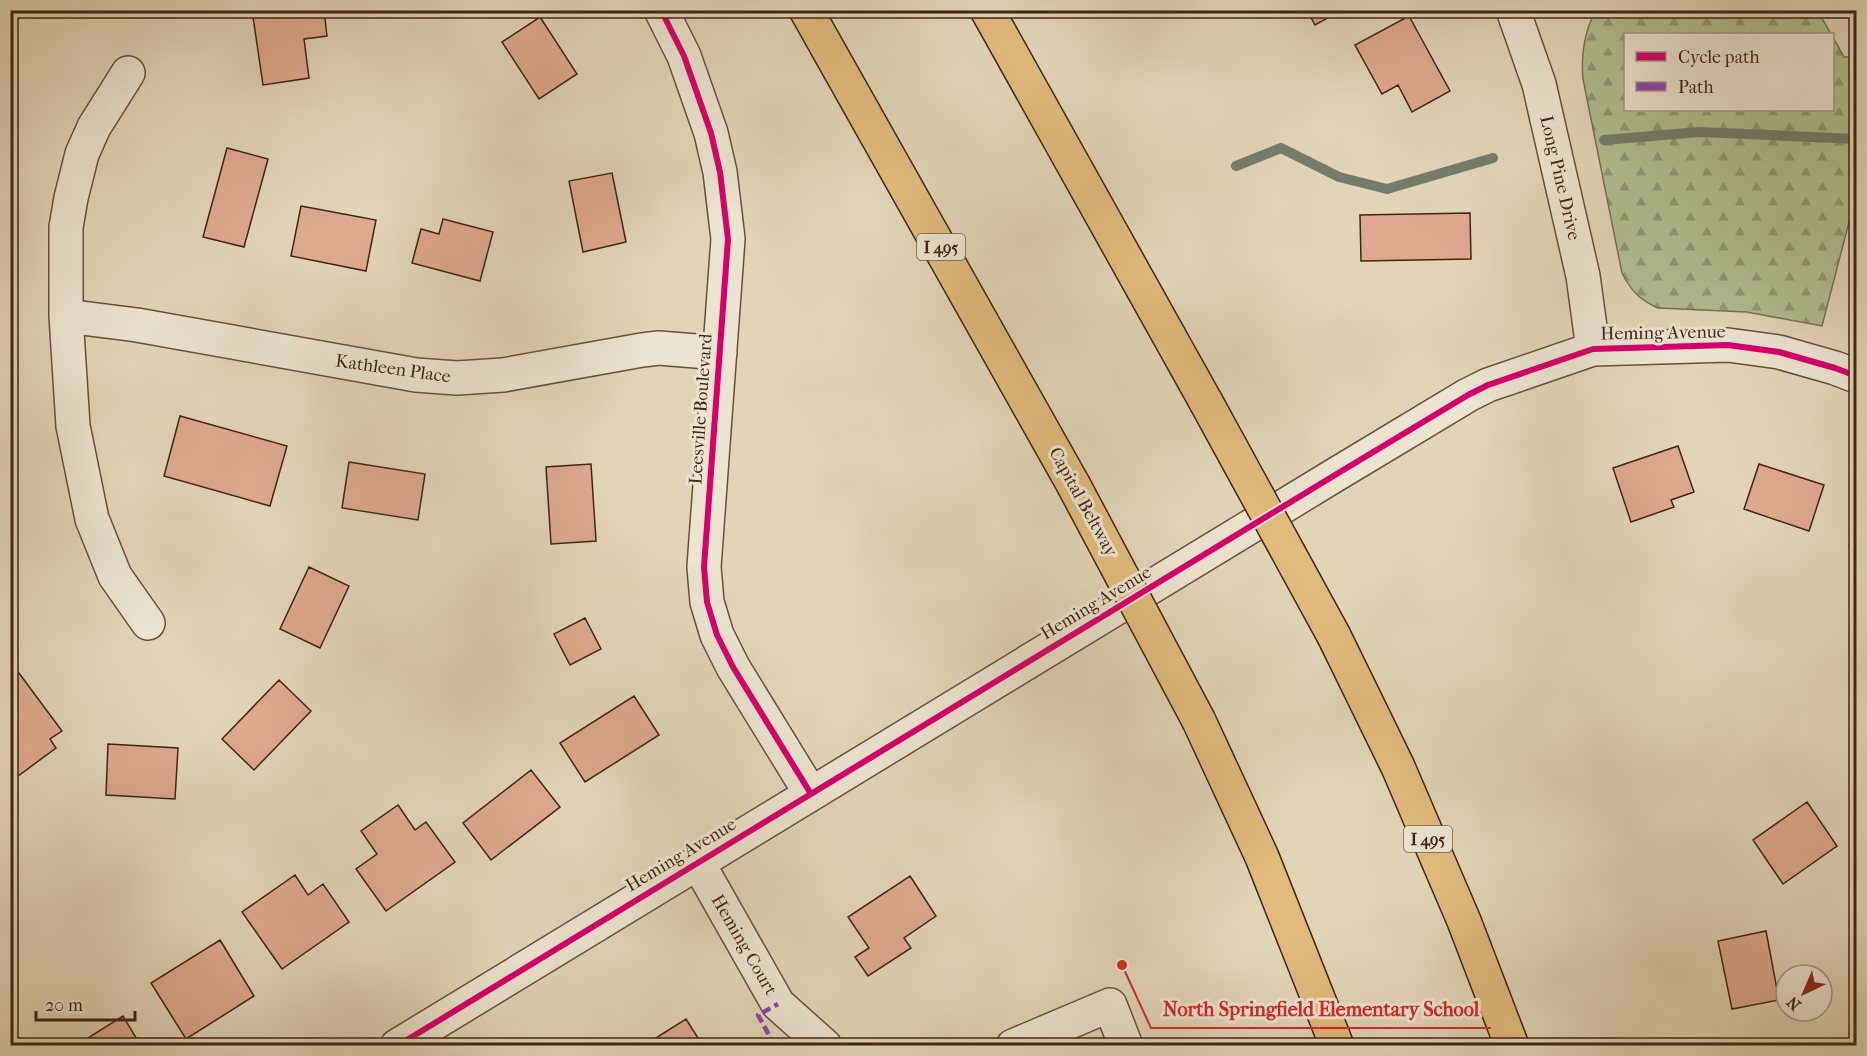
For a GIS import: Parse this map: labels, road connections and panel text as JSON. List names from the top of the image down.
{
  "streets": {
    "highway": ["I 495", "Capital Beltway"],
    "street": [
      "Long Pine Drive",
      "Heming Avenue",
      "Kathleen Place",
      "Leesville Boulevard",
      "Heming Court"
    ]
  },
  "crossings": [
    ["Long Pine Drive", "Heming Avenue"],
    ["Heming Avenue", "Leesville Boulevard"],
    ["Heming Avenue", "Heming Court"],
    ["Kathleen Place", "Leesville Boulevard"]
  ],
  "places": ["North Springfield Elementary School"],
  "legend": ["Cycle path", "Path"],
  "scale_bar": "20 m",
  "north": "bottom left"
}
